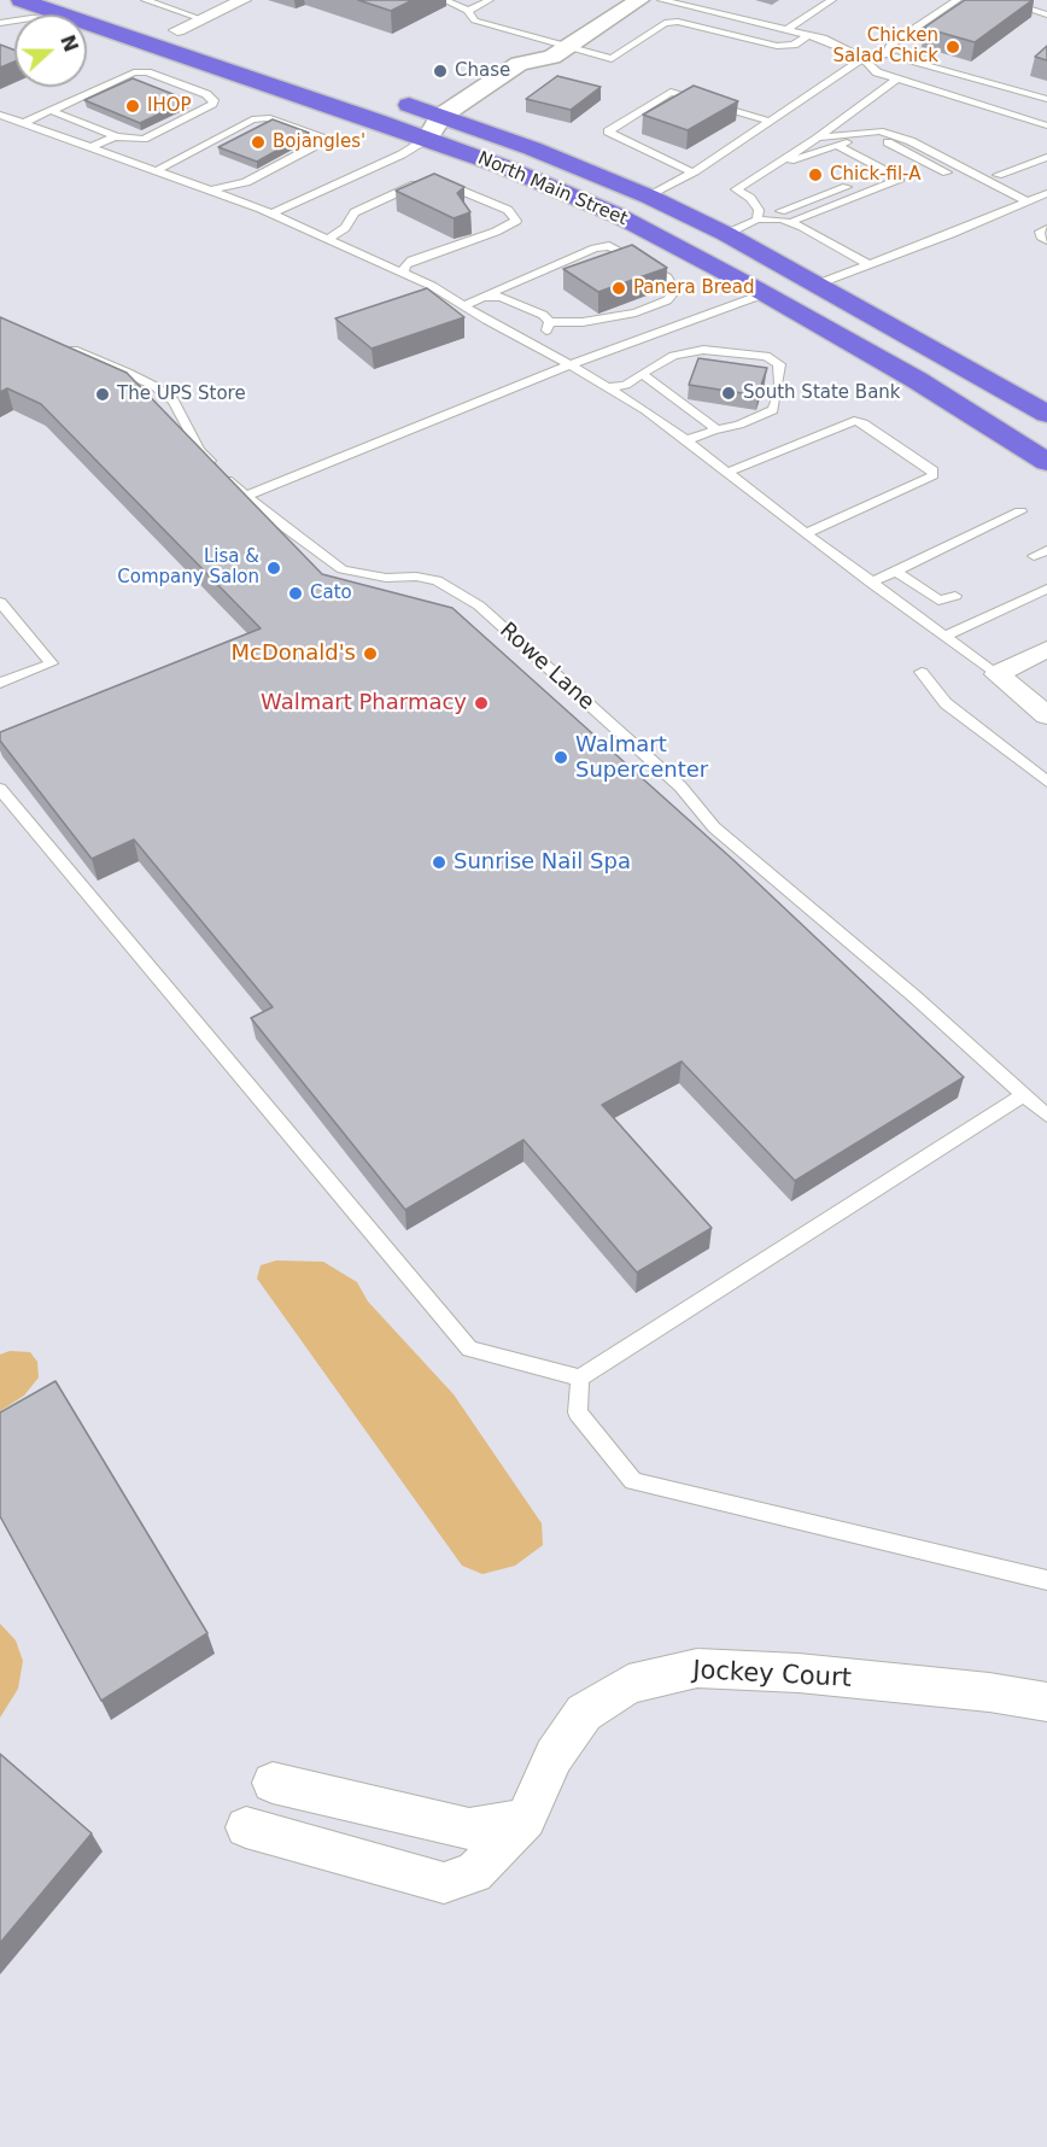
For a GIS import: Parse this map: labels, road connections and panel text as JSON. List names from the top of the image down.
{
  "streets": {
    "main road": ["North Main Street"],
    "street": ["Jockey Court"],
    "lane": ["Rowe Lane"]
  },
  "places": [
    "Chicken Salad Chick",
    "Chase",
    "IHOP",
    "Bojangles'",
    "Chick-fil-A",
    "Panera Bread",
    "South State Bank",
    "The UPS Store",
    "Lisa & Company Salon",
    "Cato",
    "McDonald's",
    "Walmart Pharmacy",
    "Walmart Supercenter",
    "Sunrise Nail Spa"
  ],
  "north": "right"
}
